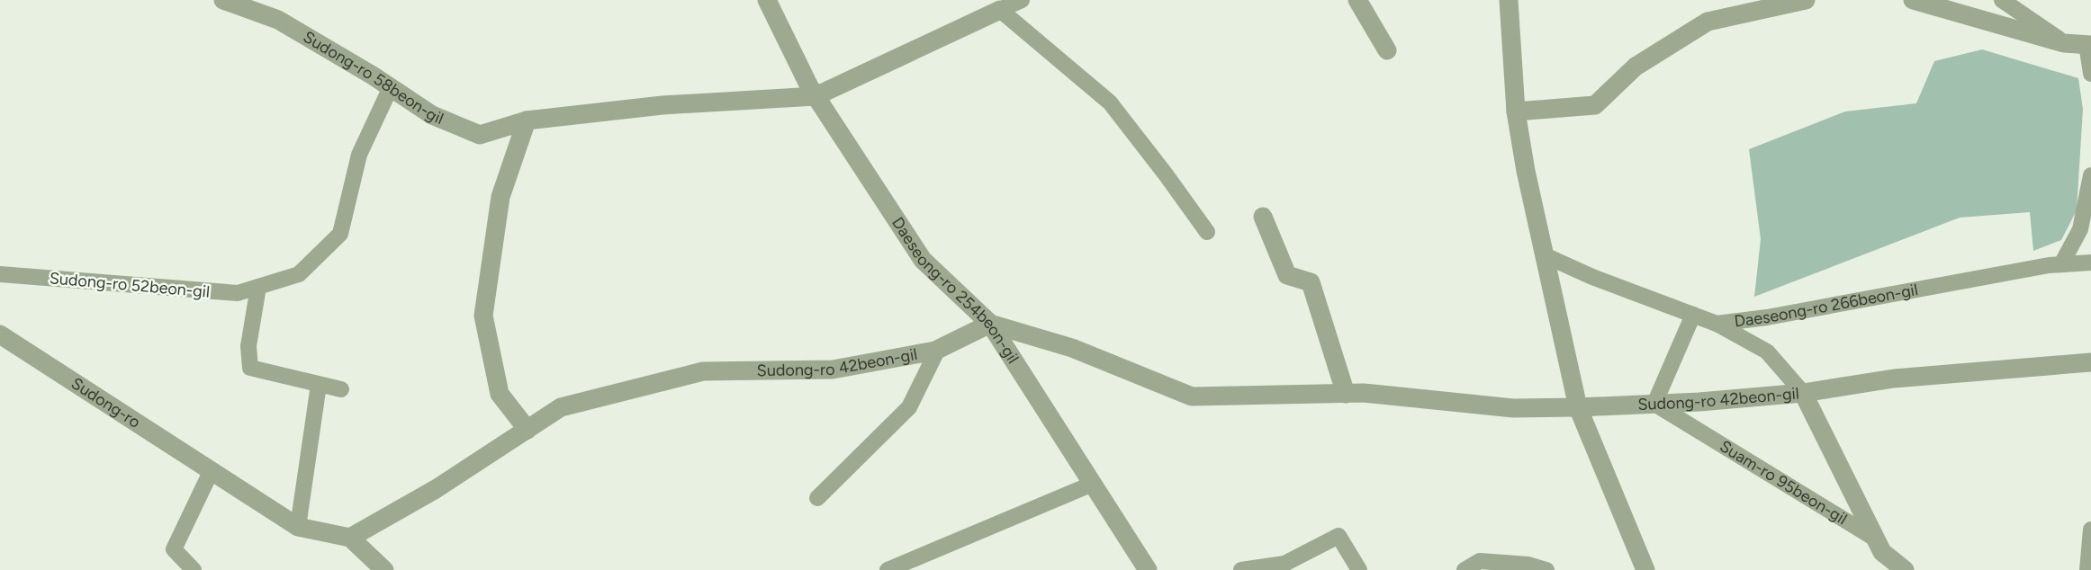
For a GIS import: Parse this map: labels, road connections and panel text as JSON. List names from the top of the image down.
{
  "streets": {
    "street": [
      "Sudong-ro 58beon-gil",
      "Daeseong-ro 254beon-gil",
      "Sudong-ro 42beon-gil",
      "Sudong-ro",
      "Suam-ro 95beon-gil"
    ],
    "lane": ["Sudong-ro 52beon-gil", "Daeseong-ro 266beon-gil"]
  },
  "crossings": [
    ["Sudong-ro 58beon-gil", "Sudong-ro 52beon-gil"],
    ["Sudong-ro 58beon-gil", "Daeseong-ro 254beon-gil"],
    ["Daeseong-ro 254beon-gil", "Sudong-ro 42beon-gil"],
    ["Sudong-ro 42beon-gil", "Sudong-ro"],
    ["Sudong-ro 42beon-gil", "Suam-ro 95beon-gil"]
  ]
}
